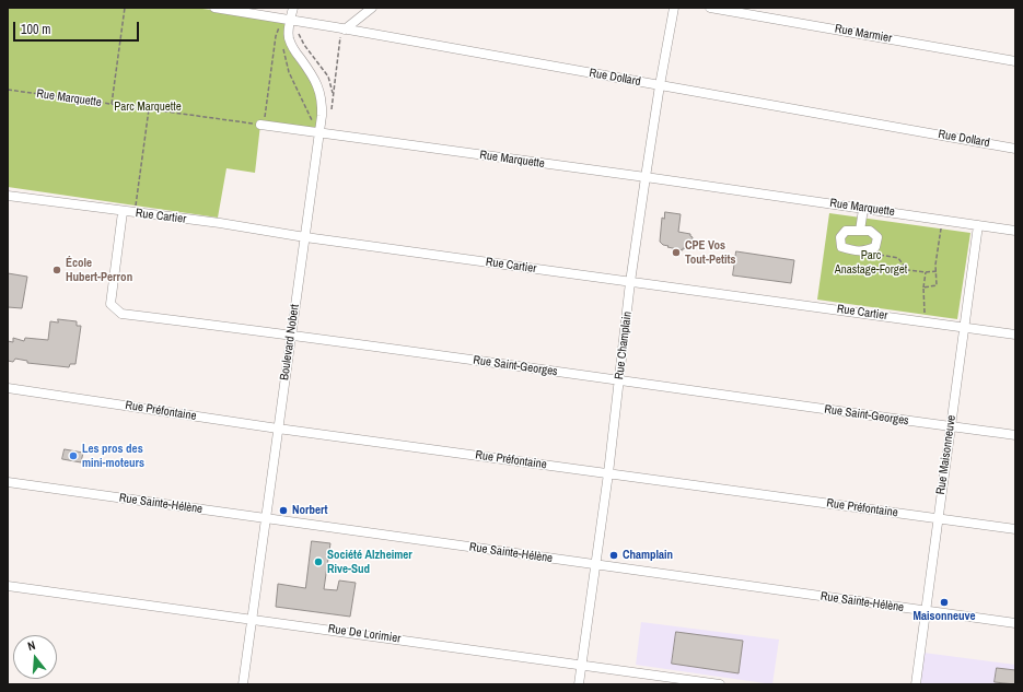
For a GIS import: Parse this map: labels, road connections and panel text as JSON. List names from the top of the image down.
{
  "streets": {
    "street": [
      "Rue Marmier",
      "Rue Dollard",
      "Rue Marquette",
      "Rue Cartier",
      "Boulevard Nobert",
      "Rue Champlain",
      "Rue Saint-Georges",
      "Rue Préfontaine",
      "Rue Maisonneuve",
      "Rue Sainte-Hélène",
      "Rue De Lorimier"
    ]
  },
  "crossings": [
    ["Rue Dollard", "Boulevard Nobert"],
    ["Rue Dollard", "Rue Champlain"],
    ["Rue Marquette", "Boulevard Nobert"],
    ["Rue Marquette", "Rue Champlain"],
    ["Rue Marquette", "Rue Maisonneuve"],
    ["Rue Cartier", "Boulevard Nobert"],
    ["Rue Cartier", "Rue Champlain"],
    ["Rue Cartier", "Rue Saint-Georges"],
    ["Rue Cartier", "Rue Maisonneuve"],
    ["Boulevard Nobert", "Rue Saint-Georges"],
    ["Boulevard Nobert", "Rue Préfontaine"],
    ["Boulevard Nobert", "Rue Sainte-Hélène"],
    ["Boulevard Nobert", "Rue De Lorimier"],
    ["Rue Champlain", "Rue Saint-Georges"],
    ["Rue Champlain", "Rue Préfontaine"],
    ["Rue Champlain", "Rue Sainte-Hélène"],
    ["Rue Champlain", "Rue De Lorimier"],
    ["Rue Saint-Georges", "Rue Maisonneuve"],
    ["Rue Préfontaine", "Rue Maisonneuve"],
    ["Rue Maisonneuve", "Rue Sainte-Hélène"]
  ],
  "parks": ["Parc Marquette", "Parc Anastage-Forget"],
  "places": [
    "CPE Vos Tout-Petits",
    "École Hubert-Perron",
    "Les pros des mini-moteurs",
    "Norbert",
    "Champlain",
    "Société Alzheimer Rive-Sud",
    "Maisonneuve"
  ],
  "scale_bar": "100 m",
  "north": "top"
}
